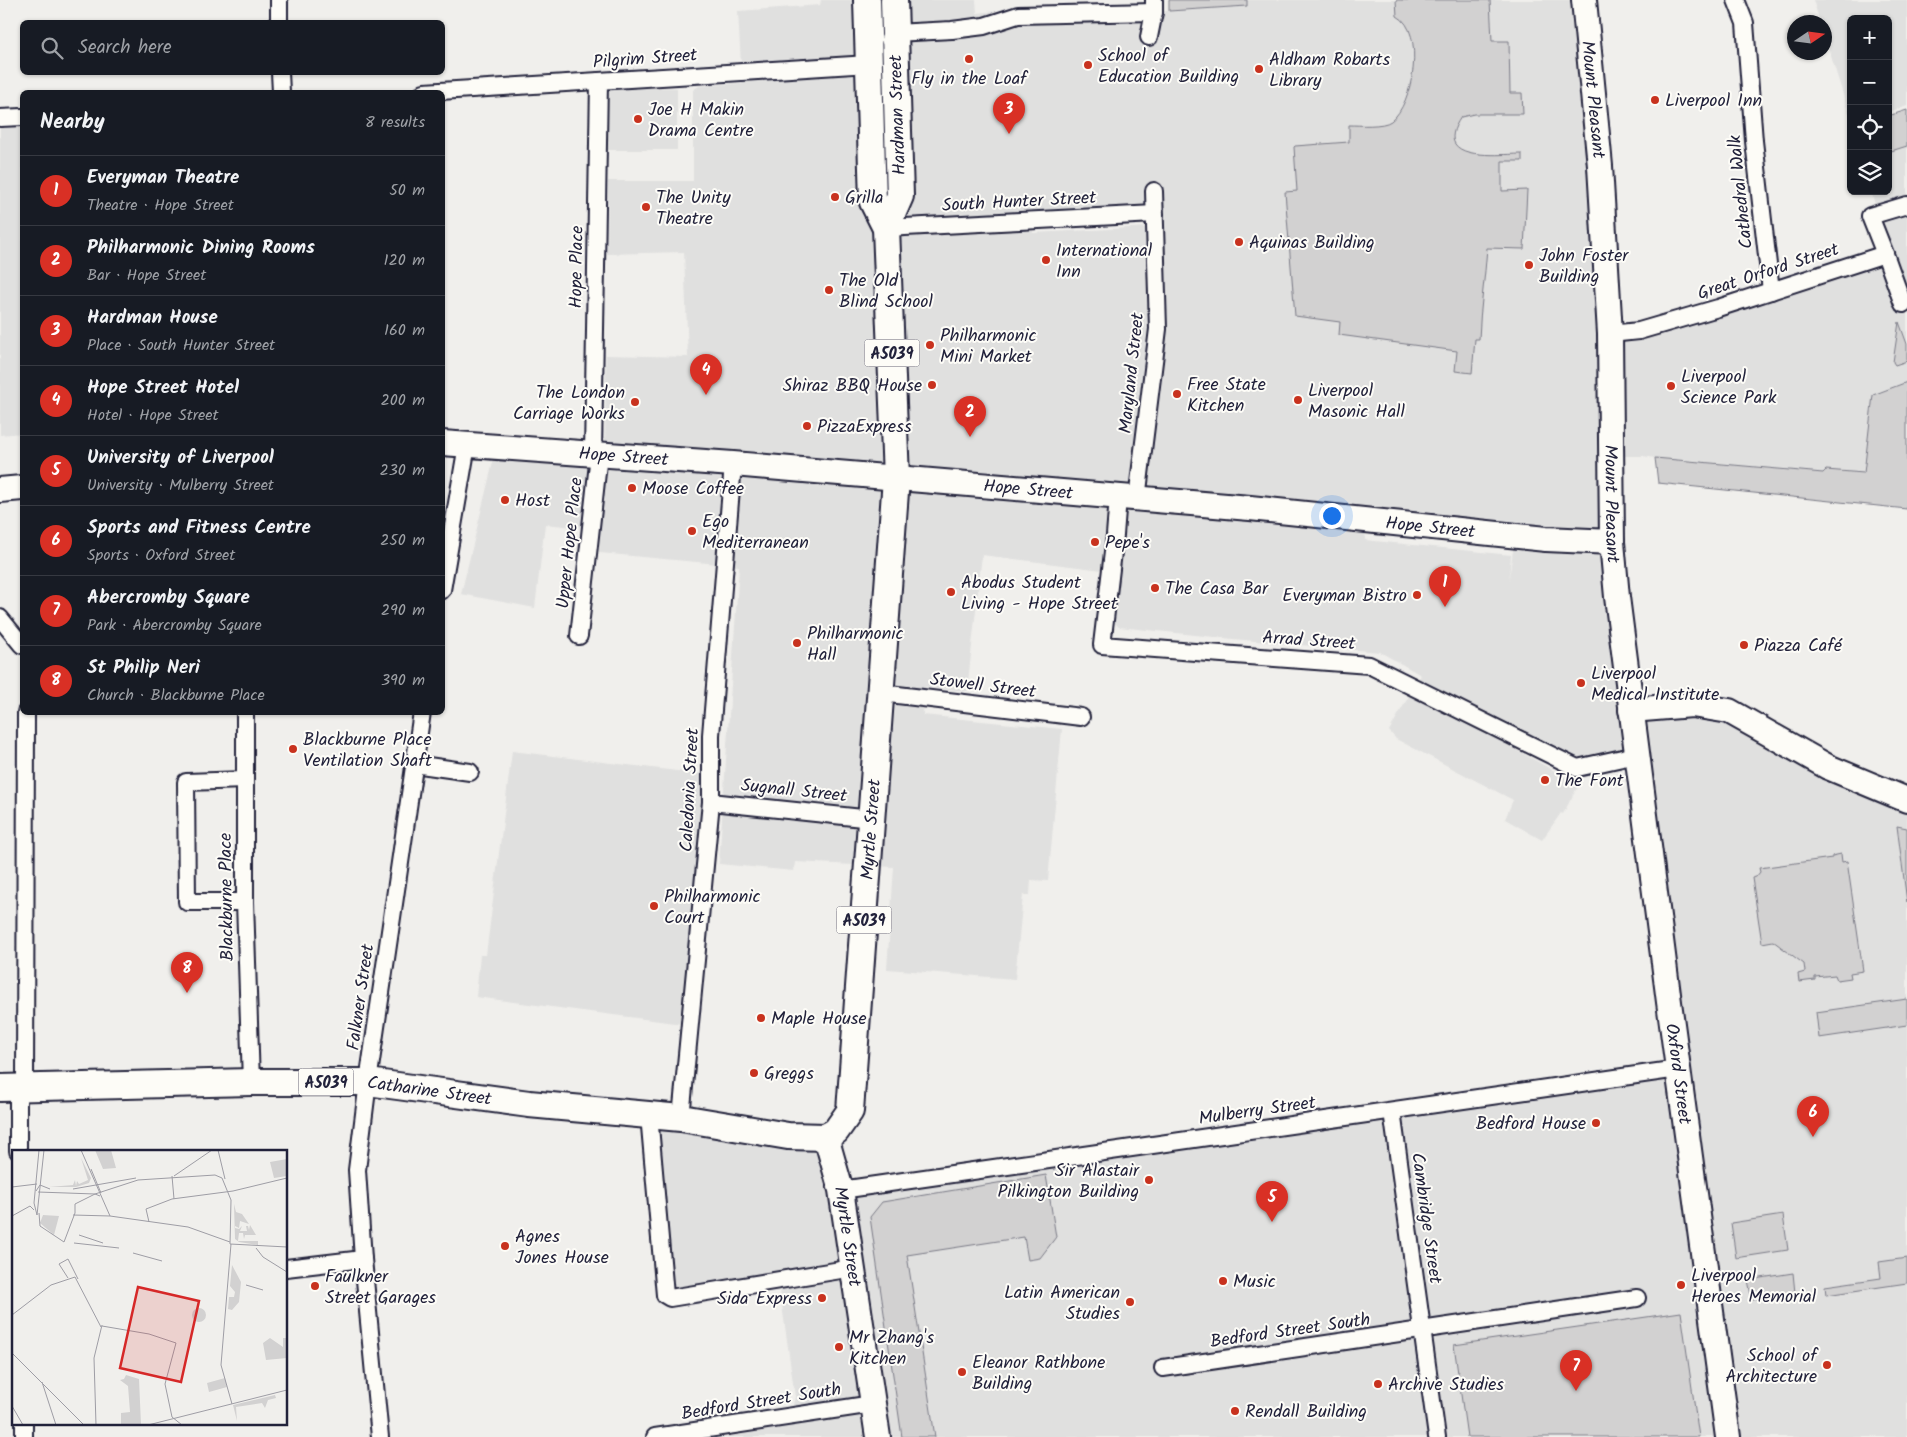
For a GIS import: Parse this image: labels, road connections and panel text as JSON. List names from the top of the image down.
{
  "streets": {
    "main road": [
      "Hardman Street",
      "A5039",
      "Myrtle Street",
      "Catharine Street"
    ],
    "street": [
      "Pilgrim Street",
      "Mount Pleasant",
      "Cathedral Walk",
      "South Hunter Street",
      "Hope Place",
      "Great Orford Street",
      "Maryland Street",
      "Hope Street",
      "Upper Hope Place",
      "Arrad Street",
      "Stowell Street",
      "Caledonia Street",
      "Sugnall Street",
      "Blackburne Place",
      "Falkner Street",
      "Oxford Street",
      "Mulberry Street",
      "Cambridge Street",
      "Bedford Street South"
    ]
  },
  "crossings": [
    ["Pilgrim Street", "Hardman Street"],
    ["Pilgrim Street", "Hope Place"],
    ["Mount Pleasant", "Great Orford Street"],
    ["Mount Pleasant", "Hope Street"],
    ["Mount Pleasant", "Oxford Street"],
    ["Hardman Street", "South Hunter Street"],
    ["Hardman Street", "Hope Street"],
    ["Hardman Street", "Myrtle Street"],
    ["Cathedral Walk", "Great Orford Street"],
    ["South Hunter Street", "Maryland Street"],
    ["Hope Place", "Hope Street"],
    ["Hope Place", "Upper Hope Place"],
    ["Maryland Street", "Hope Street"],
    ["Maryland Street", "Arrad Street"],
    ["Hope Street", "Upper Hope Place"],
    ["Hope Street", "Arrad Street"],
    ["Hope Street", "Caledonia Street"],
    ["Hope Street", "Myrtle Street"],
    ["Arrad Street", "Oxford Street"],
    ["Stowell Street", "Myrtle Street"],
    ["Caledonia Street", "Sugnall Street"],
    ["Caledonia Street", "Catharine Street"],
    ["Sugnall Street", "Myrtle Street"],
    ["Myrtle Street", "Catharine Street"],
    ["Myrtle Street", "Mulberry Street"],
    ["Myrtle Street", "Bedford Street South"],
    ["Blackburne Place", "Catharine Street"],
    ["Falkner Street", "Catharine Street"],
    ["Oxford Street", "Mulberry Street"],
    ["Mulberry Street", "Cambridge Street"],
    ["Cambridge Street", "Bedford Street South"]
  ],
  "places": [
    "Fly in the Loaf",
    "School of Education Building",
    "Aldham Robarts Library",
    "Liverpool Inn",
    "Joe H Makin Drama Centre",
    "Grilla",
    "The Unity Theatre",
    "Aquinas Building",
    "International Inn",
    "John Foster Building",
    "The Old Blind School",
    "Philharmonic Mini Market",
    "Shiraz BBQ House",
    "Liverpool Science Park",
    "Free State Kitchen",
    "Liverpool Masonic Hall",
    "The London Carriage Works",
    "PizzaExpress",
    "Moose Coffee",
    "Host",
    "Ego Mediterranean",
    "Pepe's",
    "The Casa Bar",
    "Abodus Student Living - Hope Street",
    "Everyman Bistro",
    "Philharmonic Hall",
    "Piazza Café",
    "Liverpool Medical Institute",
    "Blackburne Place Ventilation Shaft",
    "The Font",
    "Philharmonic Court",
    "Maple House",
    "Greggs",
    "Bedford House",
    "Sir Alastair Pilkington Building",
    "Agnes Jones House",
    "Music",
    "Liverpool Heroes Memorial",
    "Faulkner Street Garages",
    "Sida Express",
    "Latin American Studies",
    "Mr Zhang's Kitchen",
    "School of Architecture",
    "Eleanor Rathbone Building",
    "Archive Studies",
    "Rendall Building"
  ],
  "north": "right",
  "page": {
    "map_buttons": ["+", "−"],
    "search": "Search here",
    "heading": ["Nearby", "8 results"],
    "pins": [
      "3",
      "4",
      "2",
      "1",
      "8",
      "6",
      "5",
      "7"
    ],
    "list": [
      {
        "mark": "1",
        "name": "Everyman Theatre",
        "note": "Theatre · Hope Street",
        "value": "50 m"
      },
      {
        "mark": "2",
        "name": "Philharmonic Dining Rooms",
        "note": "Bar · Hope Street",
        "value": "120 m"
      },
      {
        "mark": "3",
        "name": "Hardman House",
        "note": "Place · South Hunter Street",
        "value": "160 m"
      },
      {
        "mark": "4",
        "name": "Hope Street Hotel",
        "note": "Hotel · Hope Street",
        "value": "200 m"
      },
      {
        "mark": "5",
        "name": "University of Liverpool",
        "note": "University · Mulberry Street",
        "value": "230 m"
      },
      {
        "mark": "6",
        "name": "Sports and Fitness Centre",
        "note": "Sports · Oxford Street",
        "value": "250 m"
      },
      {
        "mark": "7",
        "name": "Abercromby Square",
        "note": "Park · Abercromby Square",
        "value": "290 m"
      },
      {
        "mark": "8",
        "name": "St Philip Neri",
        "note": "Church · Blackburne Place",
        "value": "390 m"
      }
    ]
  }
}
